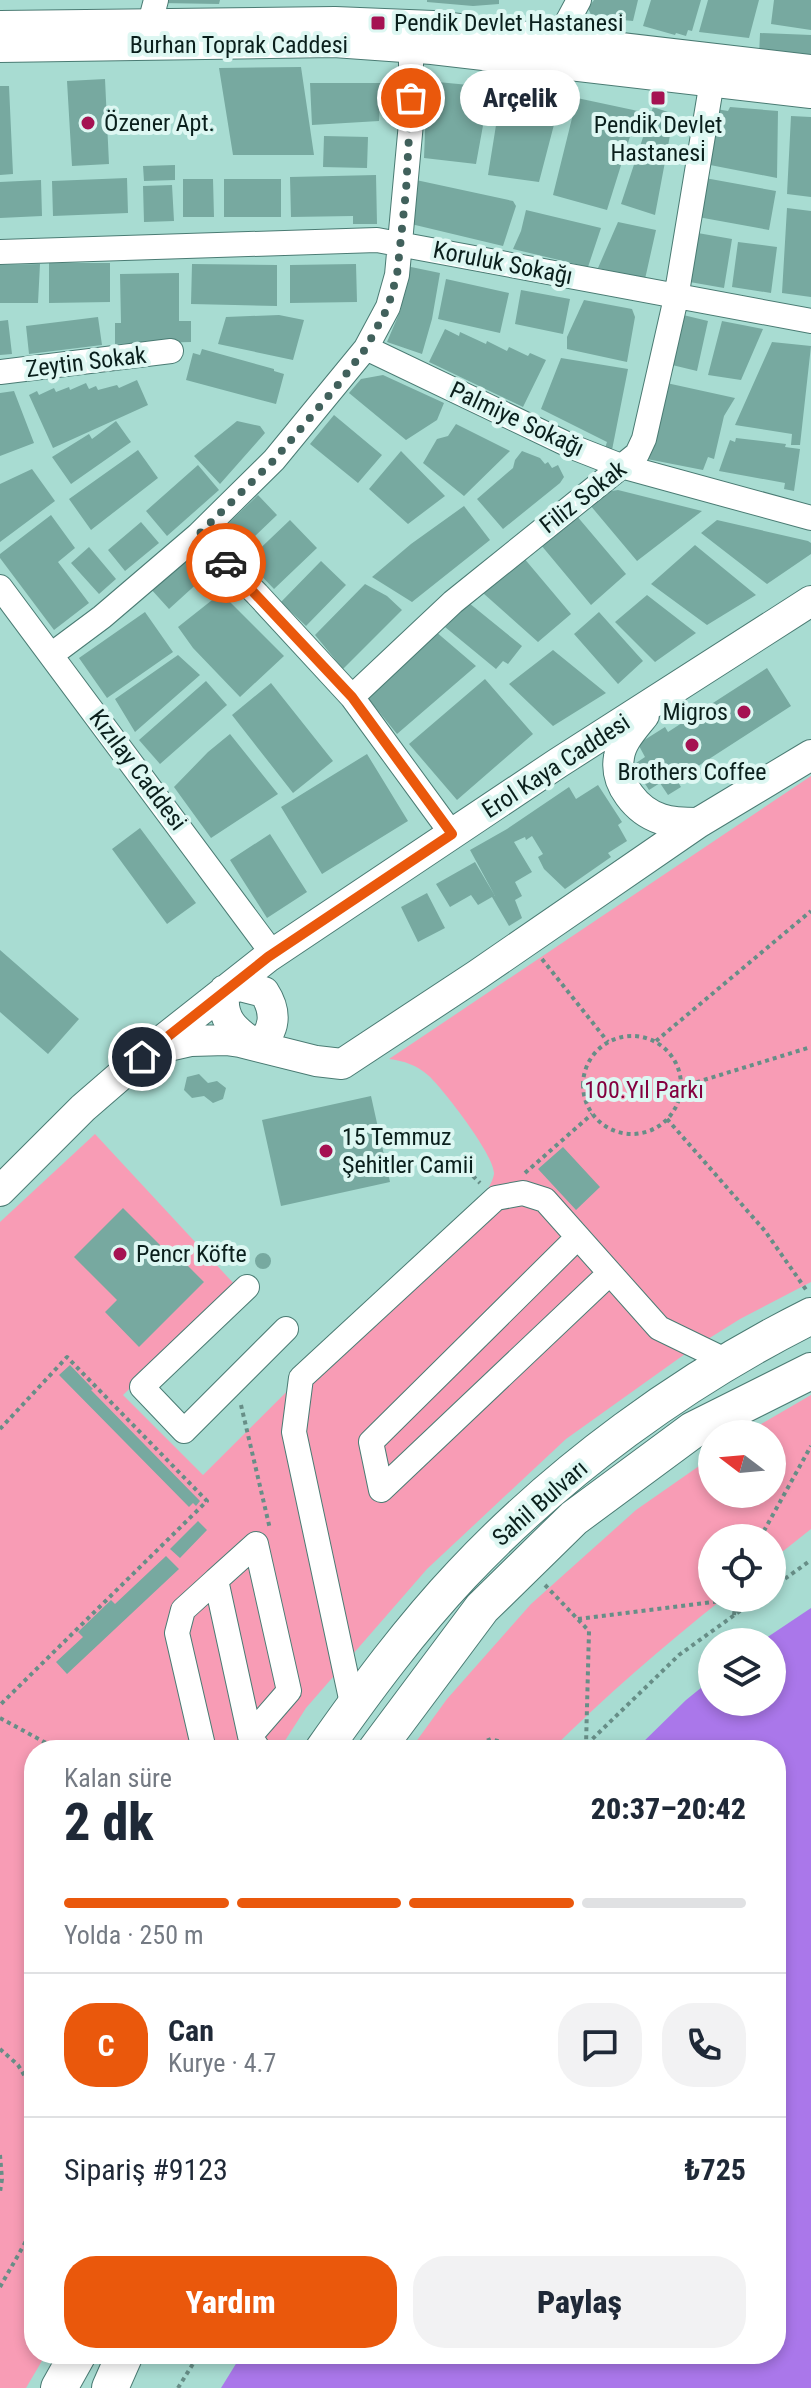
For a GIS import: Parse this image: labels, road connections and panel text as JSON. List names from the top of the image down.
{
  "streets": {
    "highway": ["Sahil Bulvarı"],
    "main road": ["Burhan Toprak Caddesi", "Erol Kaya Caddesi"],
    "street": [
      "Koruluk Sokağı",
      "Zeytin Sokak",
      "Palmiye Sokağı",
      "Filiz Sokak",
      "Kızılay Caddesi"
    ]
  },
  "crossings": [
    ["Burhan Toprak Caddesi", "Filiz Sokak"],
    ["Koruluk Sokağı", "Filiz Sokak"],
    ["Palmiye Sokağı", "Filiz Sokak"],
    ["Erol Kaya Caddesi", "Kızılay Caddesi"]
  ],
  "parks": ["100.Yıl Parkı"],
  "places": {
    "transit": ["Pendik Devlet Hastanesi", "Pendi̇k Devlet Hastanesi̇"],
    "other": [
      "Arçelik",
      "Özener Apt.",
      "Migros",
      "Brothers Coffee",
      "15 Temmuz Şehitler Camii",
      "Pencr Köfte"
    ]
  },
  "north": "left",
  "page": {
    "bubble": "Arçelik",
    "heading": ["2 dk", "Kalan süre", "20:37–20:42"],
    "panel": [
      "Can",
      "Kurye · 4.7",
      "Sipariş #9123",
      "₺725"
    ],
    "bar": "Yolda · 250 m",
    "round": "C",
    "buttons": ["Yardım", "Paylaş"]
  }
}
